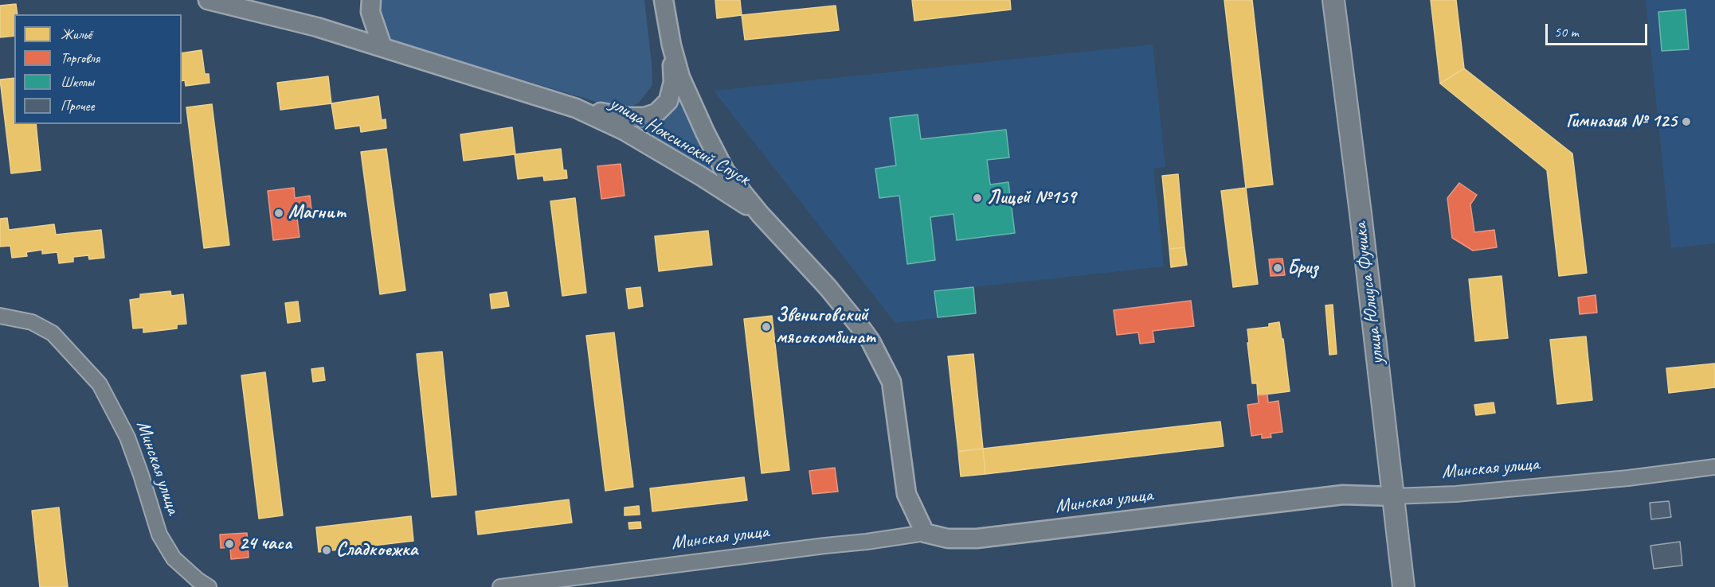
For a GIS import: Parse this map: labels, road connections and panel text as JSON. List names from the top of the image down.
{
  "streets": {
    "main road": ["улица Юлиуса Фучика"],
    "street": ["улица Ноксинский Спуск", "Минская улица"]
  },
  "crossings": [
    ["улица Ноксинский Спуск", "Минская улица"],
    ["улица Юлиуса Фучика", "Минская улица"]
  ],
  "places": [
    "Гимназия № 125",
    "Лицей №159",
    "Магнит",
    "Бриз",
    "Звениговский мясокомбинат",
    "24 часа",
    "Сладкоежка"
  ],
  "legend": [
    "Жильё",
    "Торговля",
    "Школы",
    "Прочее"
  ],
  "scale_bar": "50 m"
}
